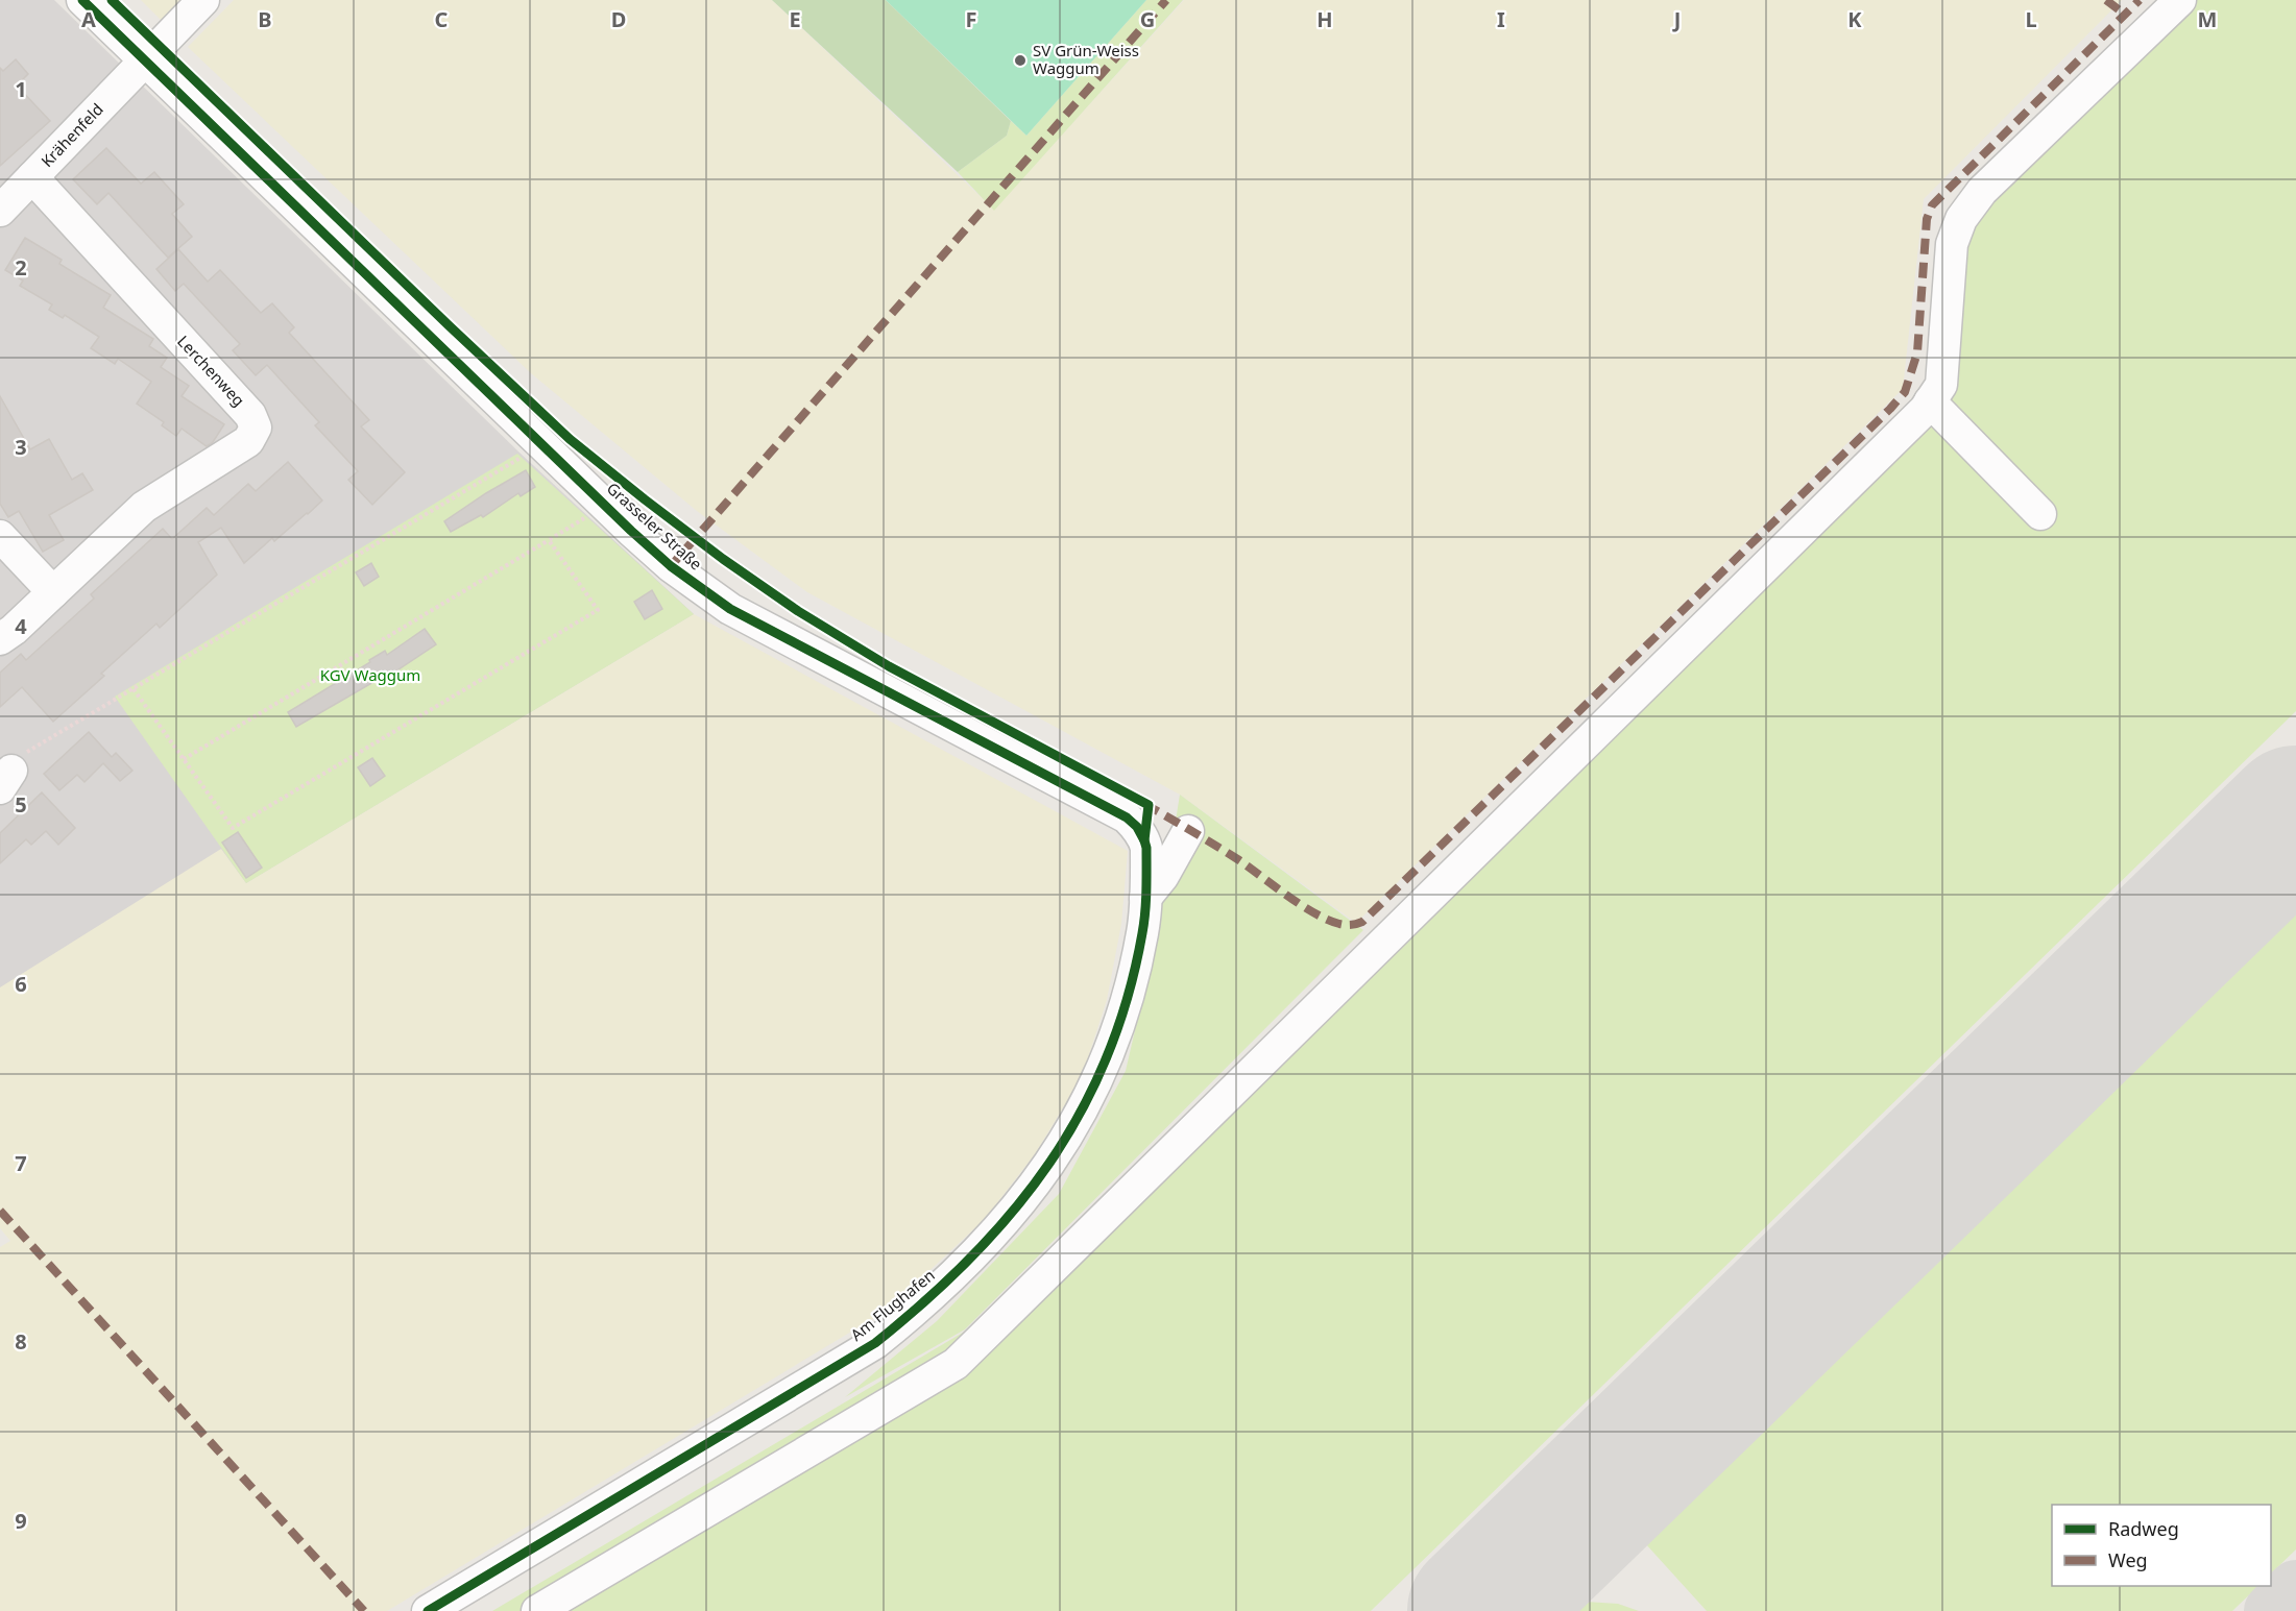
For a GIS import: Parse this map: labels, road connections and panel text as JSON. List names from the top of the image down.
{
  "streets": {
    "street": [
      "Krähenfeld",
      "Lerchenweg",
      "Grasseler Straße",
      "Am Flughafen"
    ]
  },
  "crossings": [
    ["Krähenfeld", "Lerchenweg"],
    ["Krähenfeld", "Grasseler Straße"],
    ["Grasseler Straße", "Am Flughafen"]
  ],
  "parks": ["KGV Waggum"],
  "places": ["SV Grün-Weiss Waggum"],
  "legend": ["Radweg", "Weg"],
  "grid": {
    "columns": [
      "A",
      "B",
      "C",
      "D",
      "E",
      "F",
      "G",
      "H",
      "I",
      "J",
      "K",
      "L",
      "M"
    ],
    "rows": [
      "1",
      "2",
      "3",
      "4",
      "5",
      "6",
      "7",
      "8",
      "9"
    ]
  }
}
